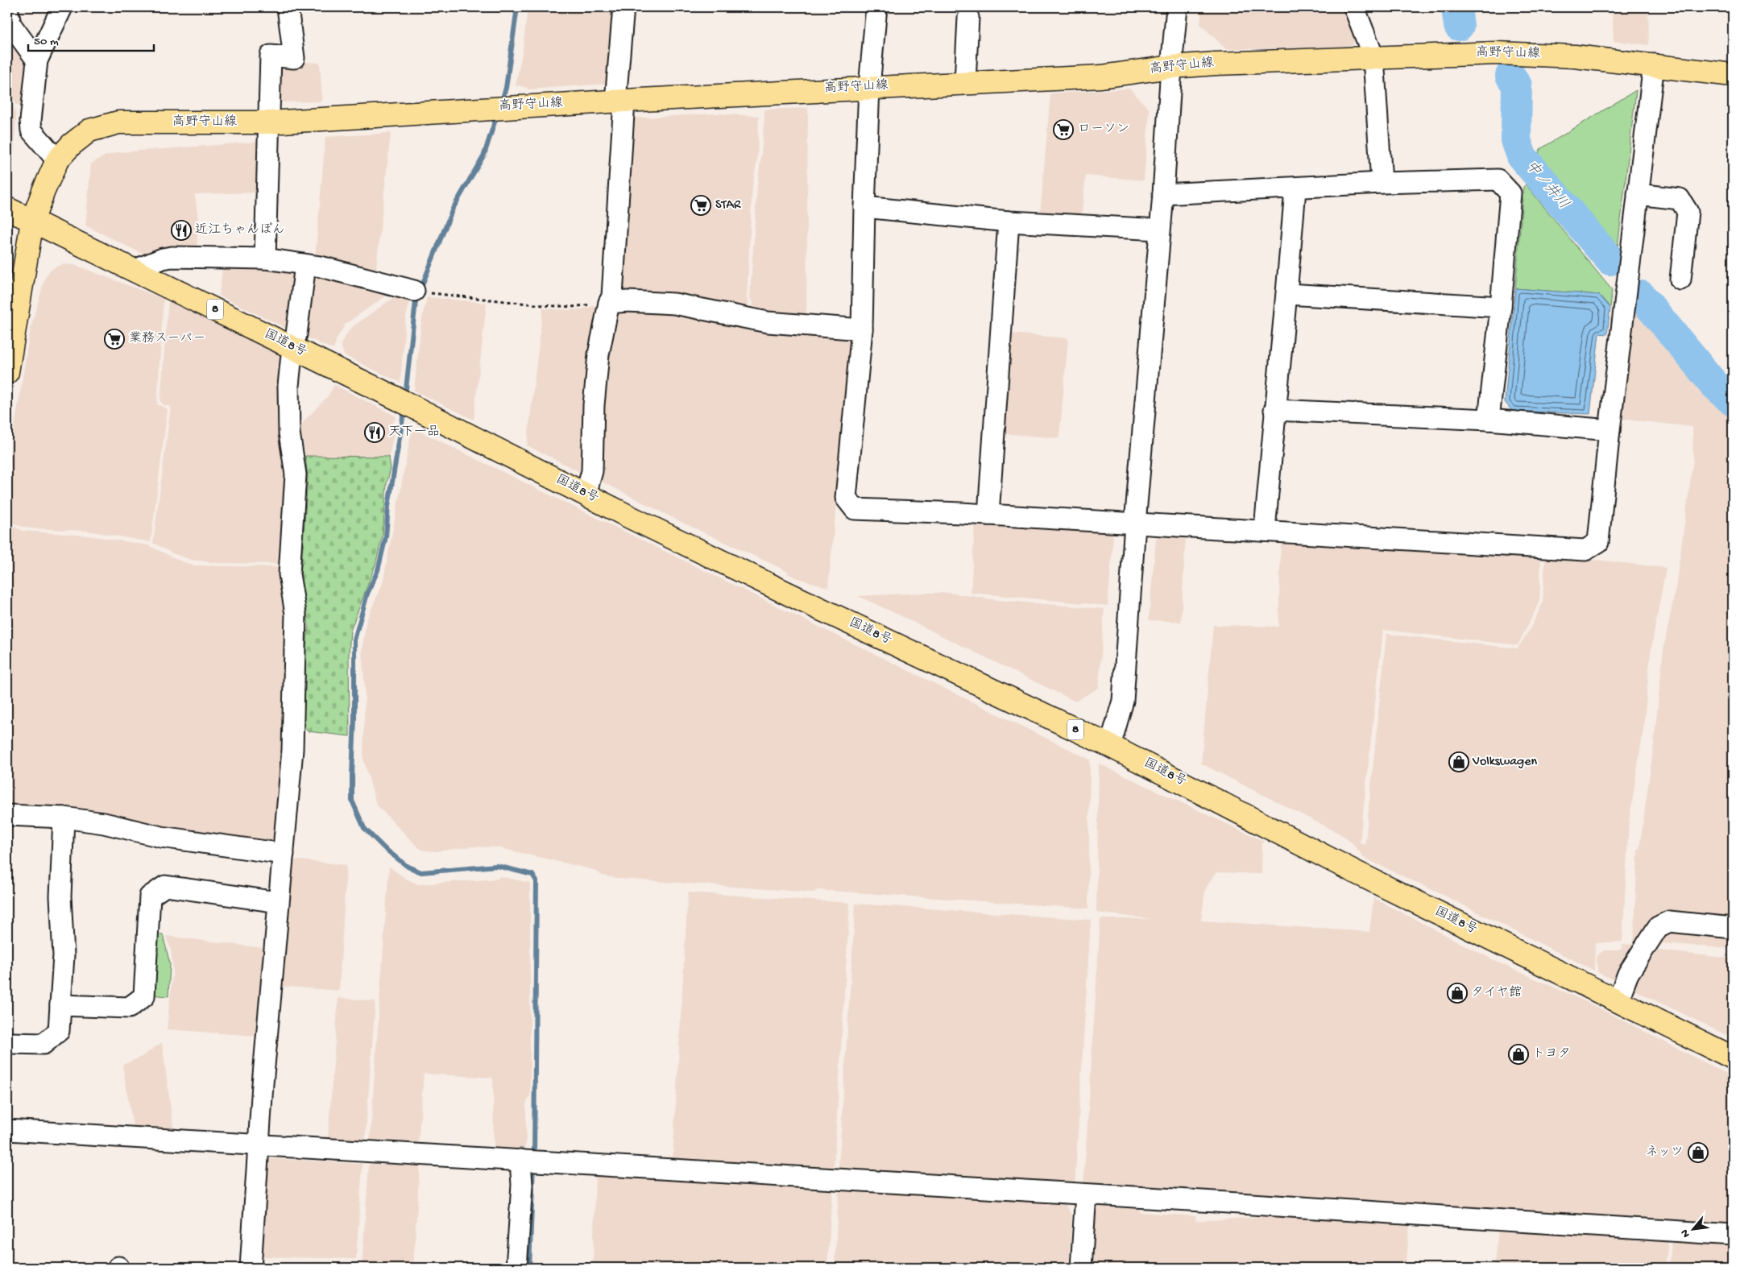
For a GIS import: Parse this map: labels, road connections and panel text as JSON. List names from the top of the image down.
{
  "streets": {
    "main road": ["高野守山線", "8", "国道8号"]
  },
  "crossings": [
    ["高野守山線", "国道8号"]
  ],
  "water": ["中ノ井川"],
  "places": {
    "supermarket": ["ローソン", "STAR", "業務スーパー"],
    "restaurant": ["近江ちゃんぽん", "天下一品"],
    "shop": [
      "Volkswagen",
      "タイヤ館",
      "トヨタ",
      "ネッツ"
    ]
  },
  "scale_bar": "50 m",
  "north": "bottom left"
}
